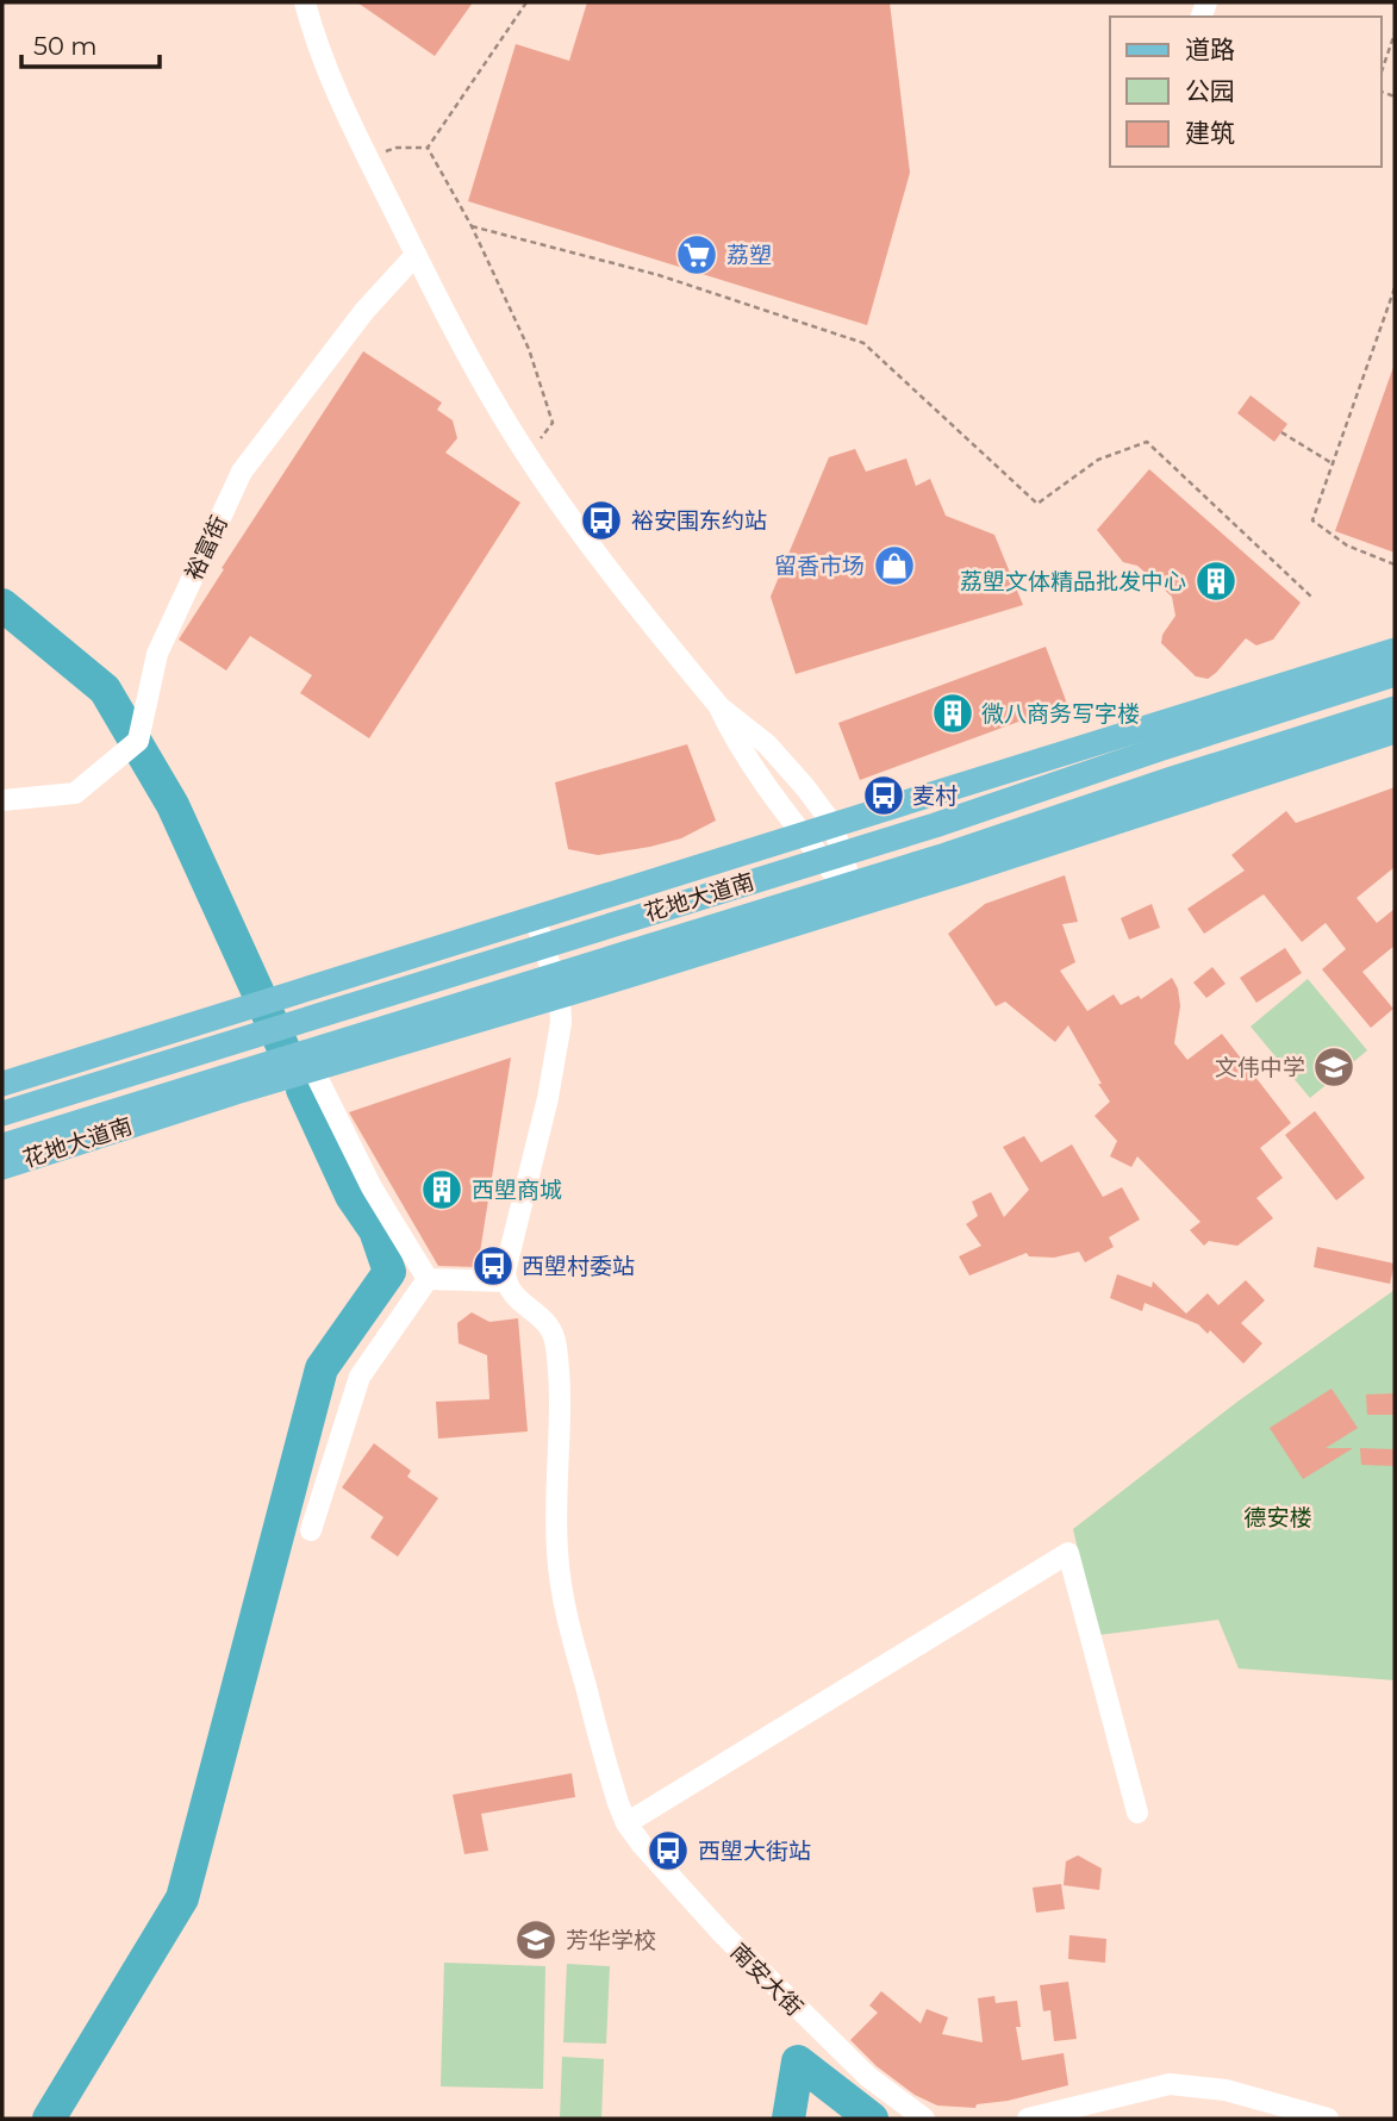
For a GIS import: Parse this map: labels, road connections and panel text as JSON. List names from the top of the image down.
{
  "streets": {
    "main road": ["花地大道南"],
    "street": ["裕富街", "南安大街"]
  },
  "parks": ["德安楼"],
  "places": {
    "supermarket": ["荔塑"],
    "bus stop": [
      "裕安围东约站",
      "麦村",
      "西塱村委站",
      "西塱大街站"
    ],
    "shop": ["留香市场"],
    "building": ["荔塱文体精品批发中心", "微八商务写字楼", "西塱商城"],
    "school or university": ["文伟中学", "芳华学校"]
  },
  "legend": ["道路", "公园", "建筑"],
  "scale_bar": "50 m"
}
